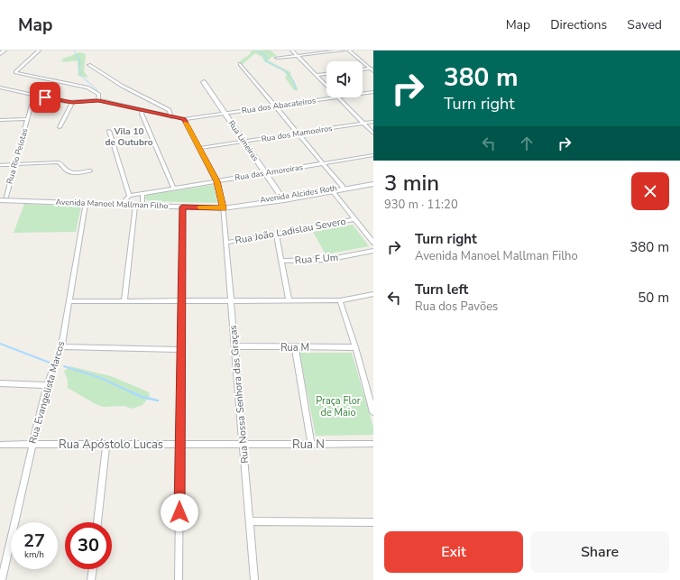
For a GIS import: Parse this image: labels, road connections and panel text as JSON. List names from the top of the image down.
{
  "streets": {
    "street": [
      "Rua dos Abacateiros",
      "Rua dos Mamoeiros",
      "Rua Limeiras",
      "Rua Rio Pelotas",
      "Rua das Amoreiras",
      "Avenida Alcides Roth",
      "Avenida Manoel Mallman Filho",
      "Rua João Ladislau Severo",
      "Rua F Um",
      "Rua M",
      "Rua Evangelista Marcos",
      "Rua Nossa Senhora das Graças",
      "Rua Apóstolo Lucas",
      "Rua N"
    ]
  },
  "crossings": [
    ["Rua dos Abacateiros", "Rua Limeiras"],
    ["Rua dos Abacateiros", "Rua Rio Pelotas"],
    ["Rua dos Abacateiros", "Rua Nossa Senhora das Graças"],
    ["Rua dos Mamoeiros", "Rua Limeiras"],
    ["Rua dos Mamoeiros", "Rua Nossa Senhora das Graças"],
    ["Rua Limeiras", "Rua das Amoreiras"],
    ["Rua Limeiras", "Avenida Alcides Roth"],
    ["Rua Rio Pelotas", "Avenida Manoel Mallman Filho"],
    ["Rua das Amoreiras", "Avenida Manoel Mallman Filho"],
    ["Rua das Amoreiras", "Rua Nossa Senhora das Graças"],
    ["Avenida Alcides Roth", "Avenida Manoel Mallman Filho"],
    ["Avenida Alcides Roth", "Rua Nossa Senhora das Graças"],
    ["Avenida Manoel Mallman Filho", "Rua Evangelista Marcos"],
    ["Avenida Manoel Mallman Filho", "Rua Nossa Senhora das Graças"],
    ["Rua João Ladislau Severo", "Rua Nossa Senhora das Graças"],
    ["Rua M", "Rua Nossa Senhora das Graças"],
    ["Rua Evangelista Marcos", "Rua Apóstolo Lucas"],
    ["Rua Nossa Senhora das Graças", "Rua Apóstolo Lucas"],
    ["Rua Nossa Senhora das Graças", "Rua N"],
    ["Rua Apóstolo Lucas", "Rua N"]
  ],
  "districts": ["Vila 10 de Outubro"],
  "parks": ["Praça Flor de Maio"],
  "page": {
    "header": "Map",
    "nav": ["Map", "Directions", "Saved"],
    "turn": ["380 m", "Turn right"],
    "heading": ["3 min", "930 m · 11:20"],
    "list": [
      {
        "name": "Turn right",
        "note": "Avenida Manoel Mallman Filho",
        "value": "380 m"
      },
      {
        "name": "Turn left",
        "note": "Rua dos Pavões",
        "value": "50 m"
      }
    ],
    "speed": "27 km/h",
    "limit": "30",
    "buttons": ["Exit", "Share"]
  }
}
